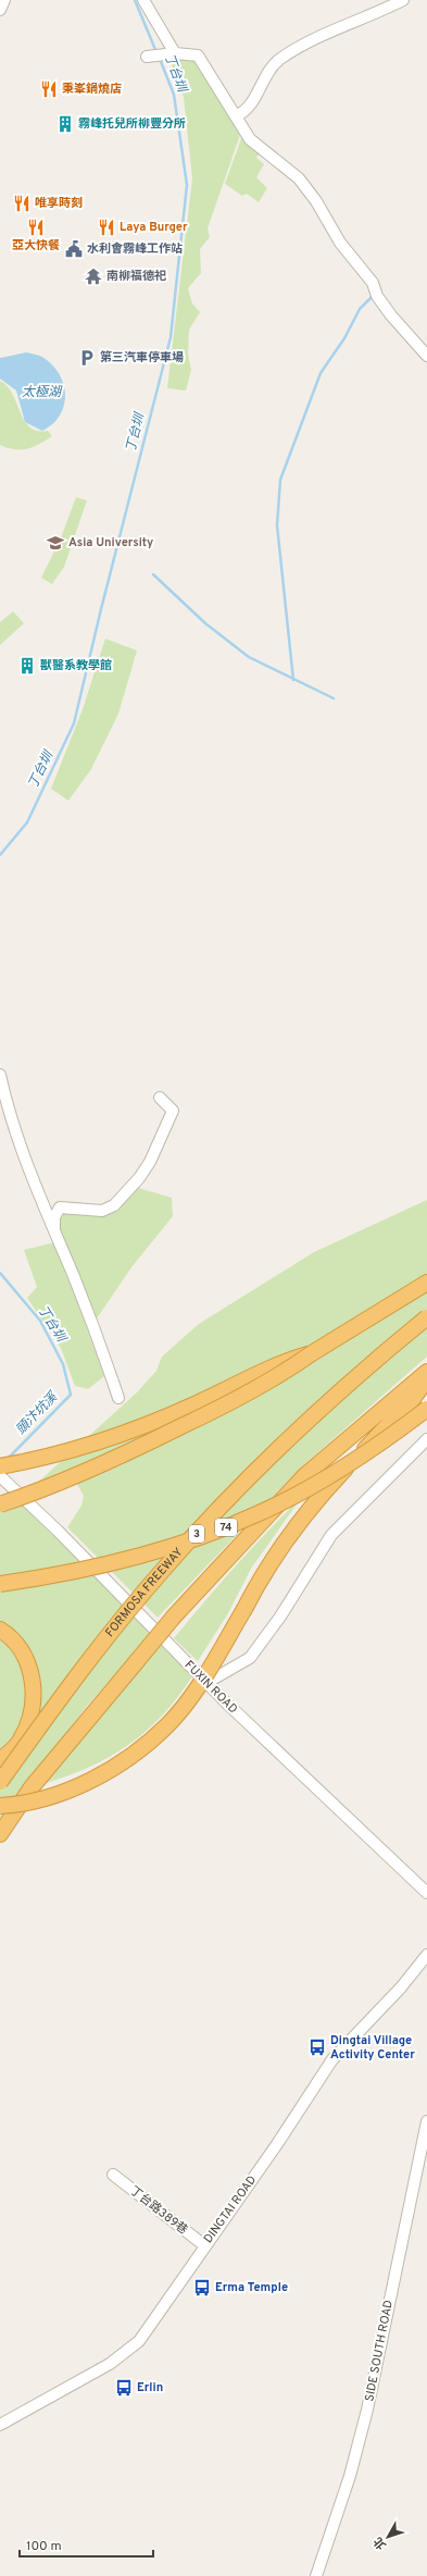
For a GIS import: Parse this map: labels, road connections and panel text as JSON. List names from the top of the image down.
{
  "streets": {
    "highway": ["74", "3", "FORMOSA FREEWAY"],
    "street": [
      "FUXIN ROAD",
      "DINGTAI ROAD",
      "丁台路389巷",
      "SIDE SOUTH ROAD"
    ]
  },
  "crossings": [
    ["DINGTAI ROAD", "丁台路389巷"]
  ],
  "water": ["丁台圳", "太極湖", "頭汴坑溪"],
  "places": {
    "restaurant": [
      "秉峯鍋燒店",
      "唯享時刻",
      "亞大快餐",
      "Laya Burger"
    ],
    "building": ["霧峰托兒所柳豐分所", "獸醫系教學館"],
    "public building": ["水利會霧峰工作站"],
    "temple": ["南柳福德祀"],
    "parking": ["第三汽車停車場"],
    "school or university": ["Asia University"],
    "bus stop": ["Dingtai Village Activity Center", "Erma Temple", "Erlin"]
  },
  "scale_bar": "100 m",
  "north": "bottom left"
}
